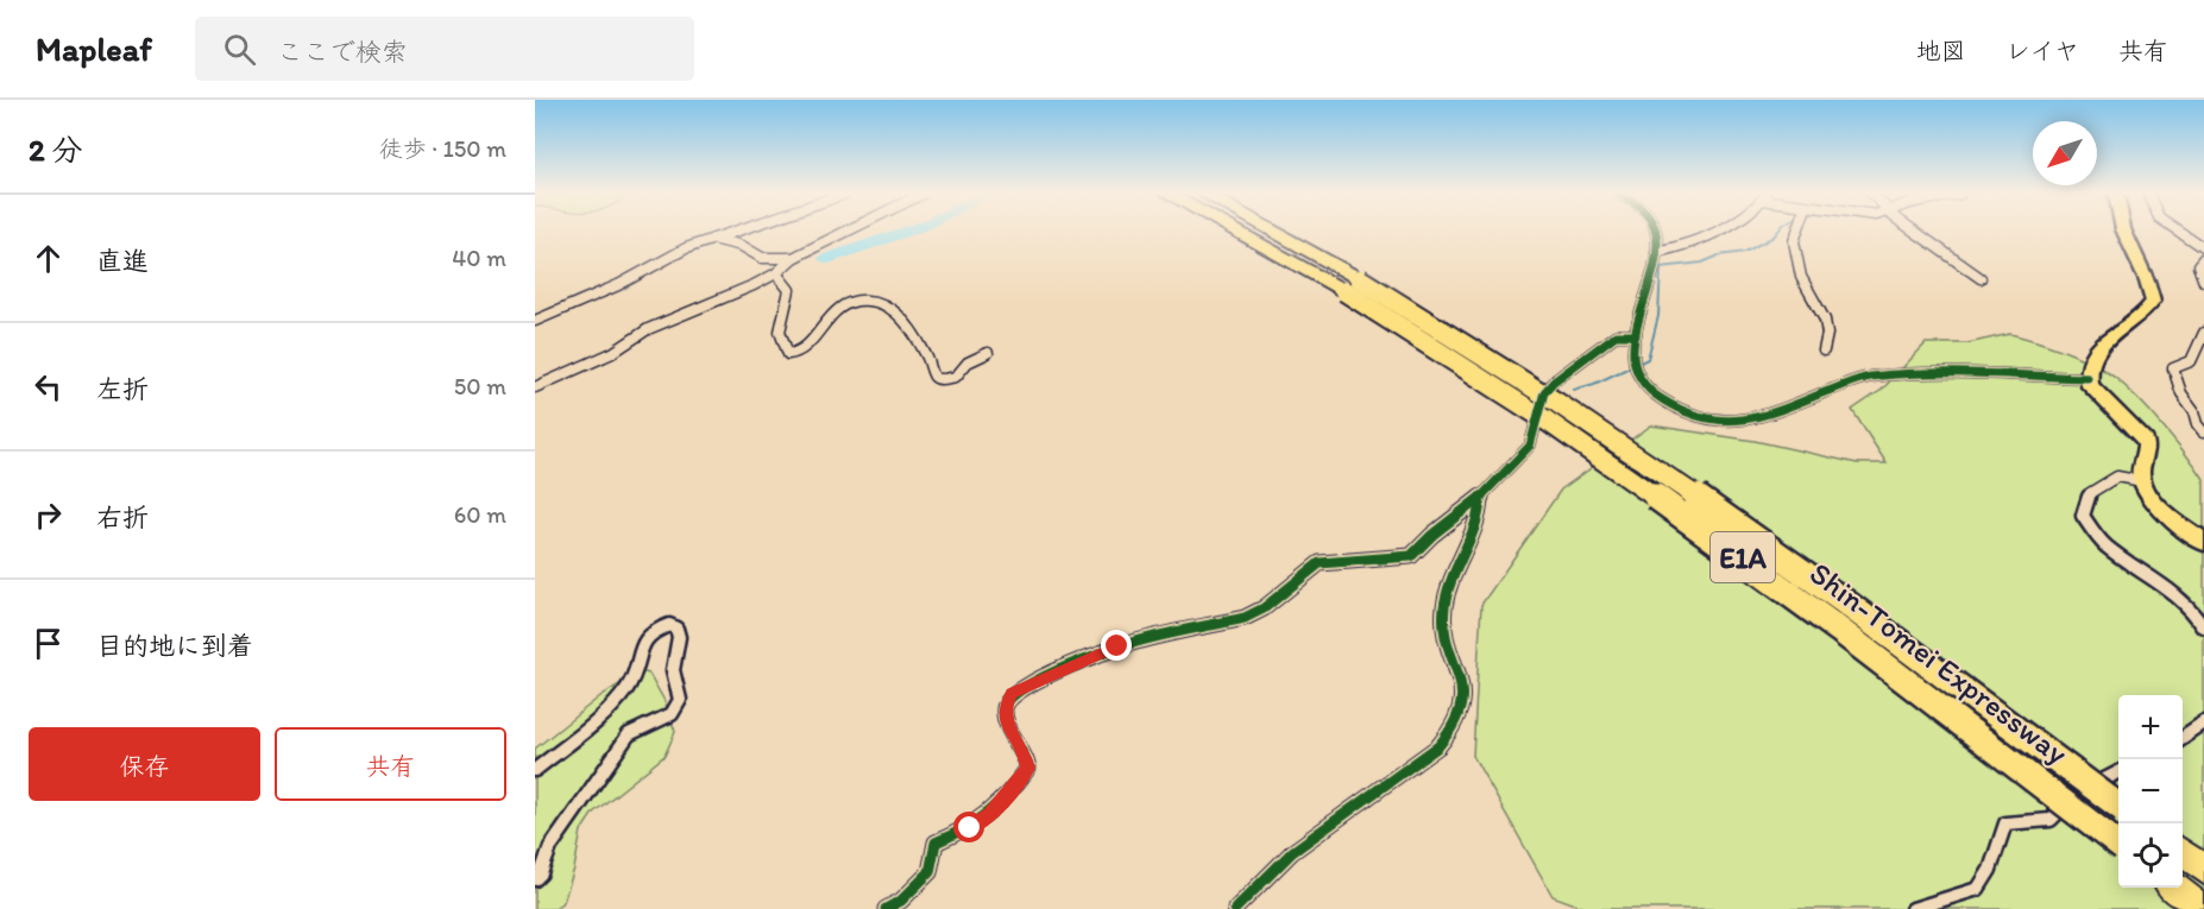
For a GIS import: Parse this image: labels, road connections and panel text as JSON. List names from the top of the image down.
{
  "streets": {
    "highway": ["E1A", "Shin-Tomei Expressway"]
  },
  "north": "bottom left",
  "page": {
    "header": "Mapleaf",
    "search": "ここで検索",
    "nav": ["地図", "レイヤ", "共有"],
    "heading": ["2 分", "徒歩 · 150 m"],
    "list": [
      ["直進", "40 m"],
      ["左折", "50 m"],
      ["右折", "60 m"],
      "目的地に到着"
    ],
    "map_buttons": ["+", "−"],
    "buttons": ["保存", "共有"]
  }
}
